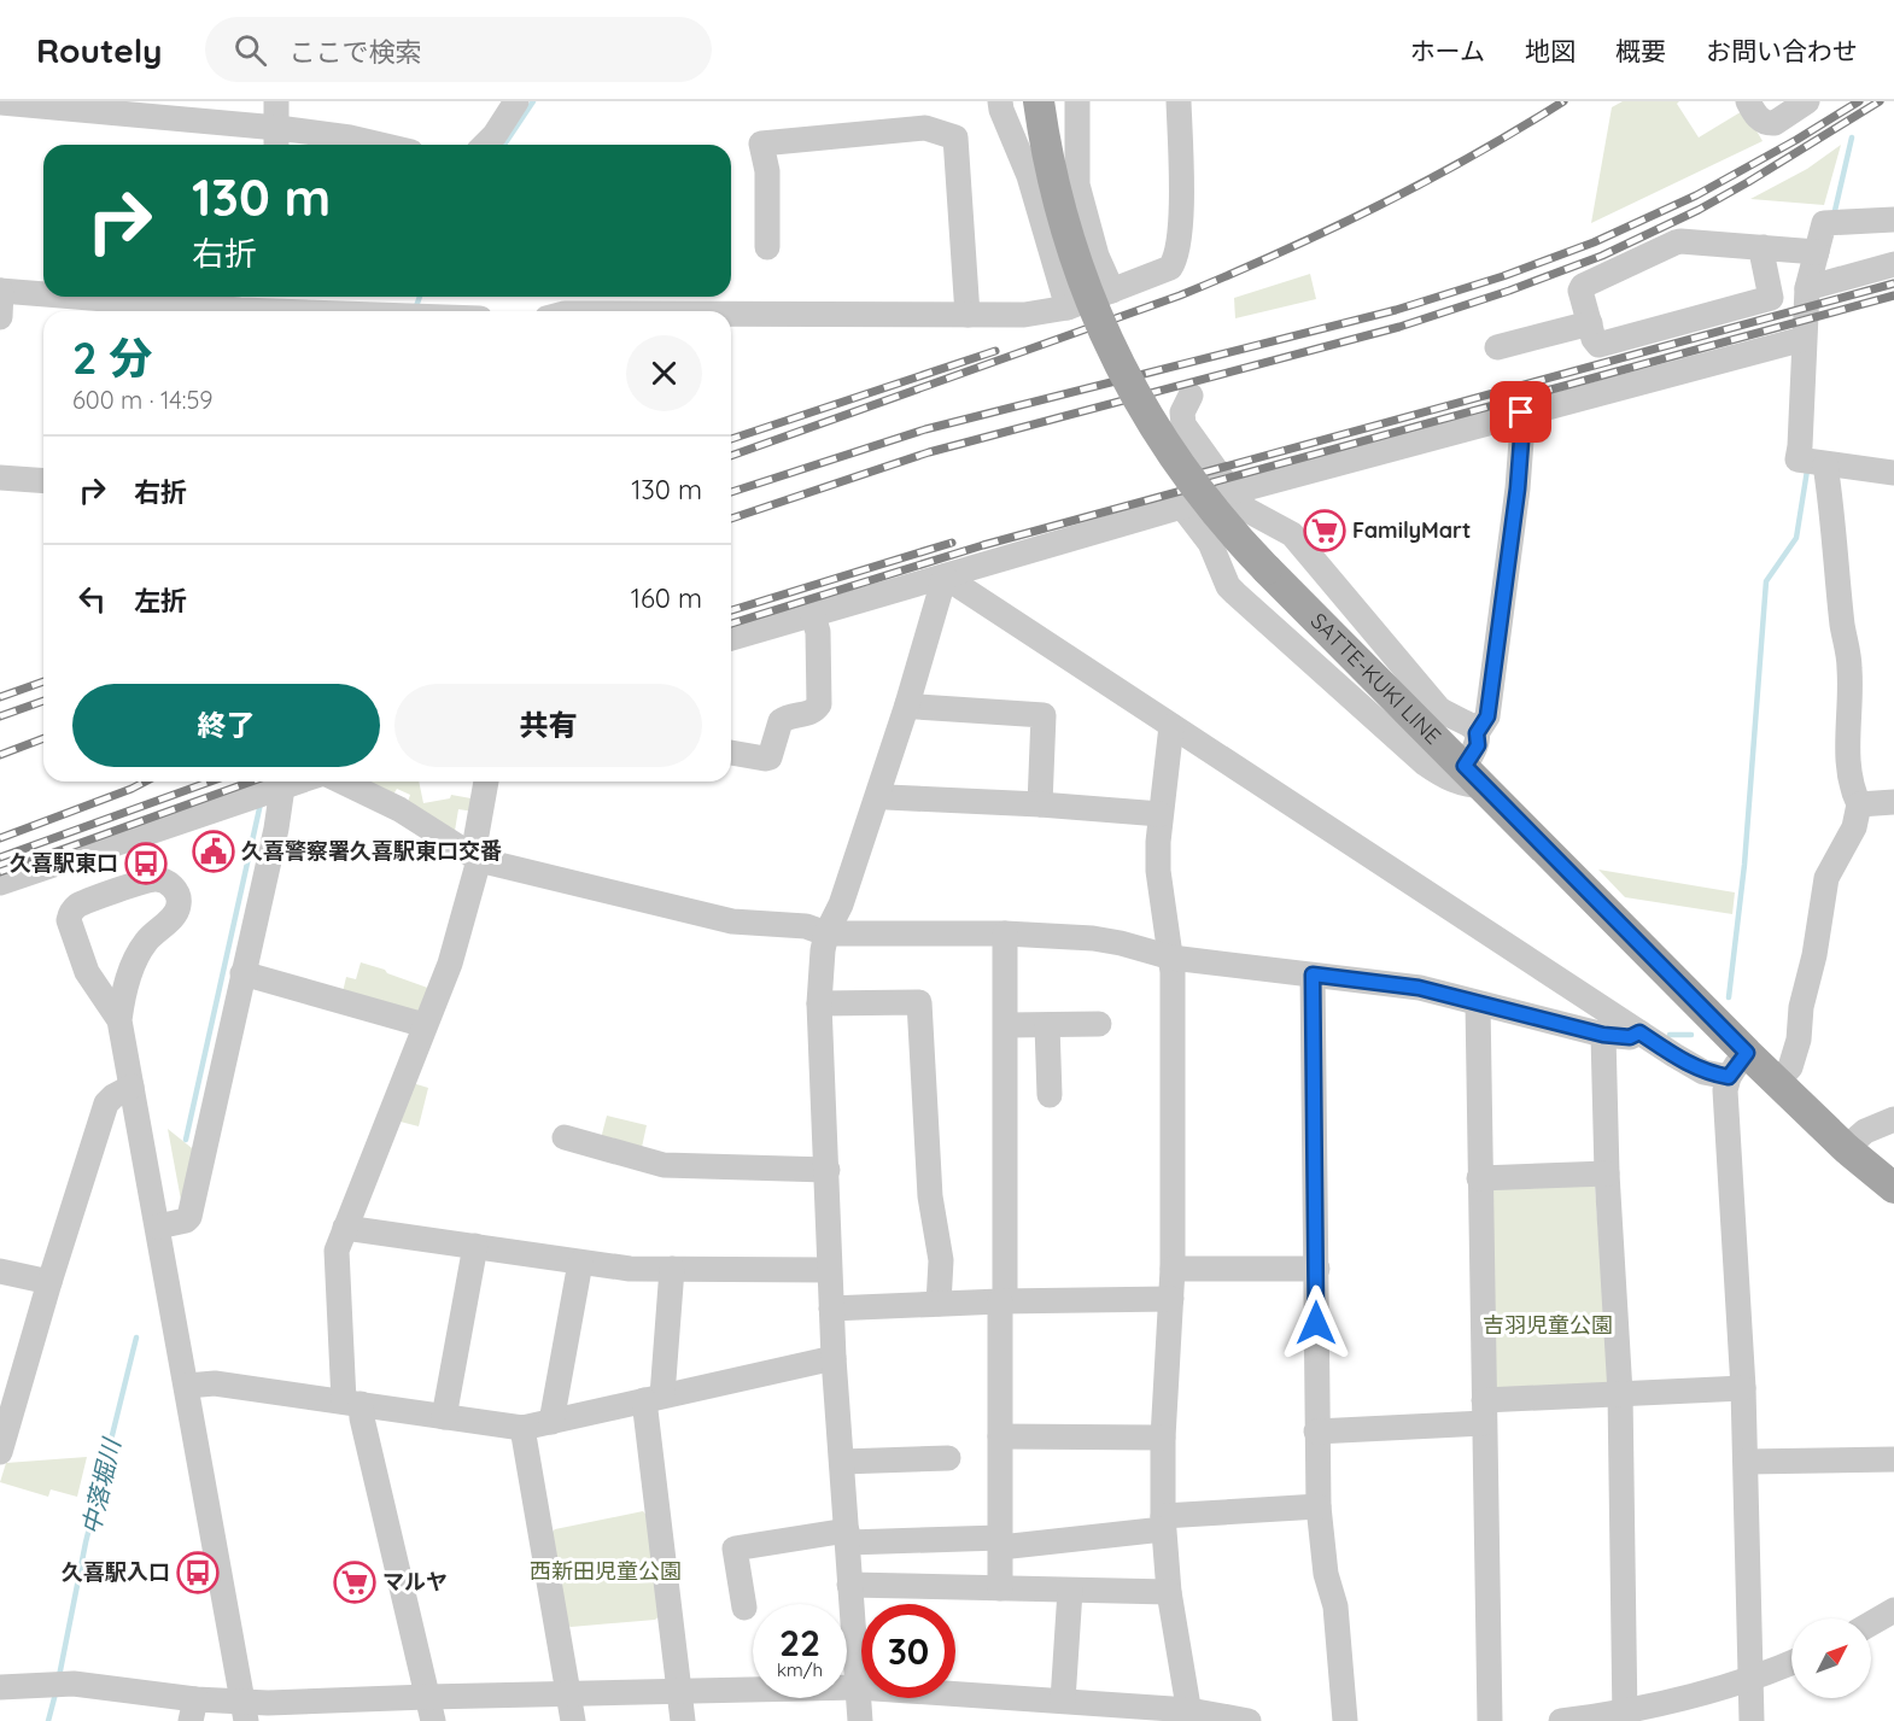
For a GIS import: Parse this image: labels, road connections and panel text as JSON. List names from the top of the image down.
{
  "streets": {
    "main road": ["SATTE-KUKI LINE"]
  },
  "water": ["中落堀川"],
  "parks": ["吉羽児童公園", "西新田児童公園"],
  "places": {
    "supermarket": ["FamilyMart", "マルヤ"],
    "public building": ["久喜警察署久喜駅東口交番"],
    "bus stop": ["久喜駅東口", "久喜駅入口"]
  },
  "north": "top right",
  "page": {
    "header": "Routely",
    "search": "ここで検索",
    "nav": [
      "ホーム",
      "地図",
      "概要",
      "お問い合わせ"
    ],
    "turn": ["130 m", "右折"],
    "heading": ["2 分", "600 m · 14:59"],
    "list": [
      {
        "name": "右折",
        "value": "130 m"
      },
      {
        "name": "左折",
        "value": "160 m"
      }
    ],
    "buttons": ["終了", "共有"],
    "speed": "22 km/h",
    "limit": "30"
  }
}
